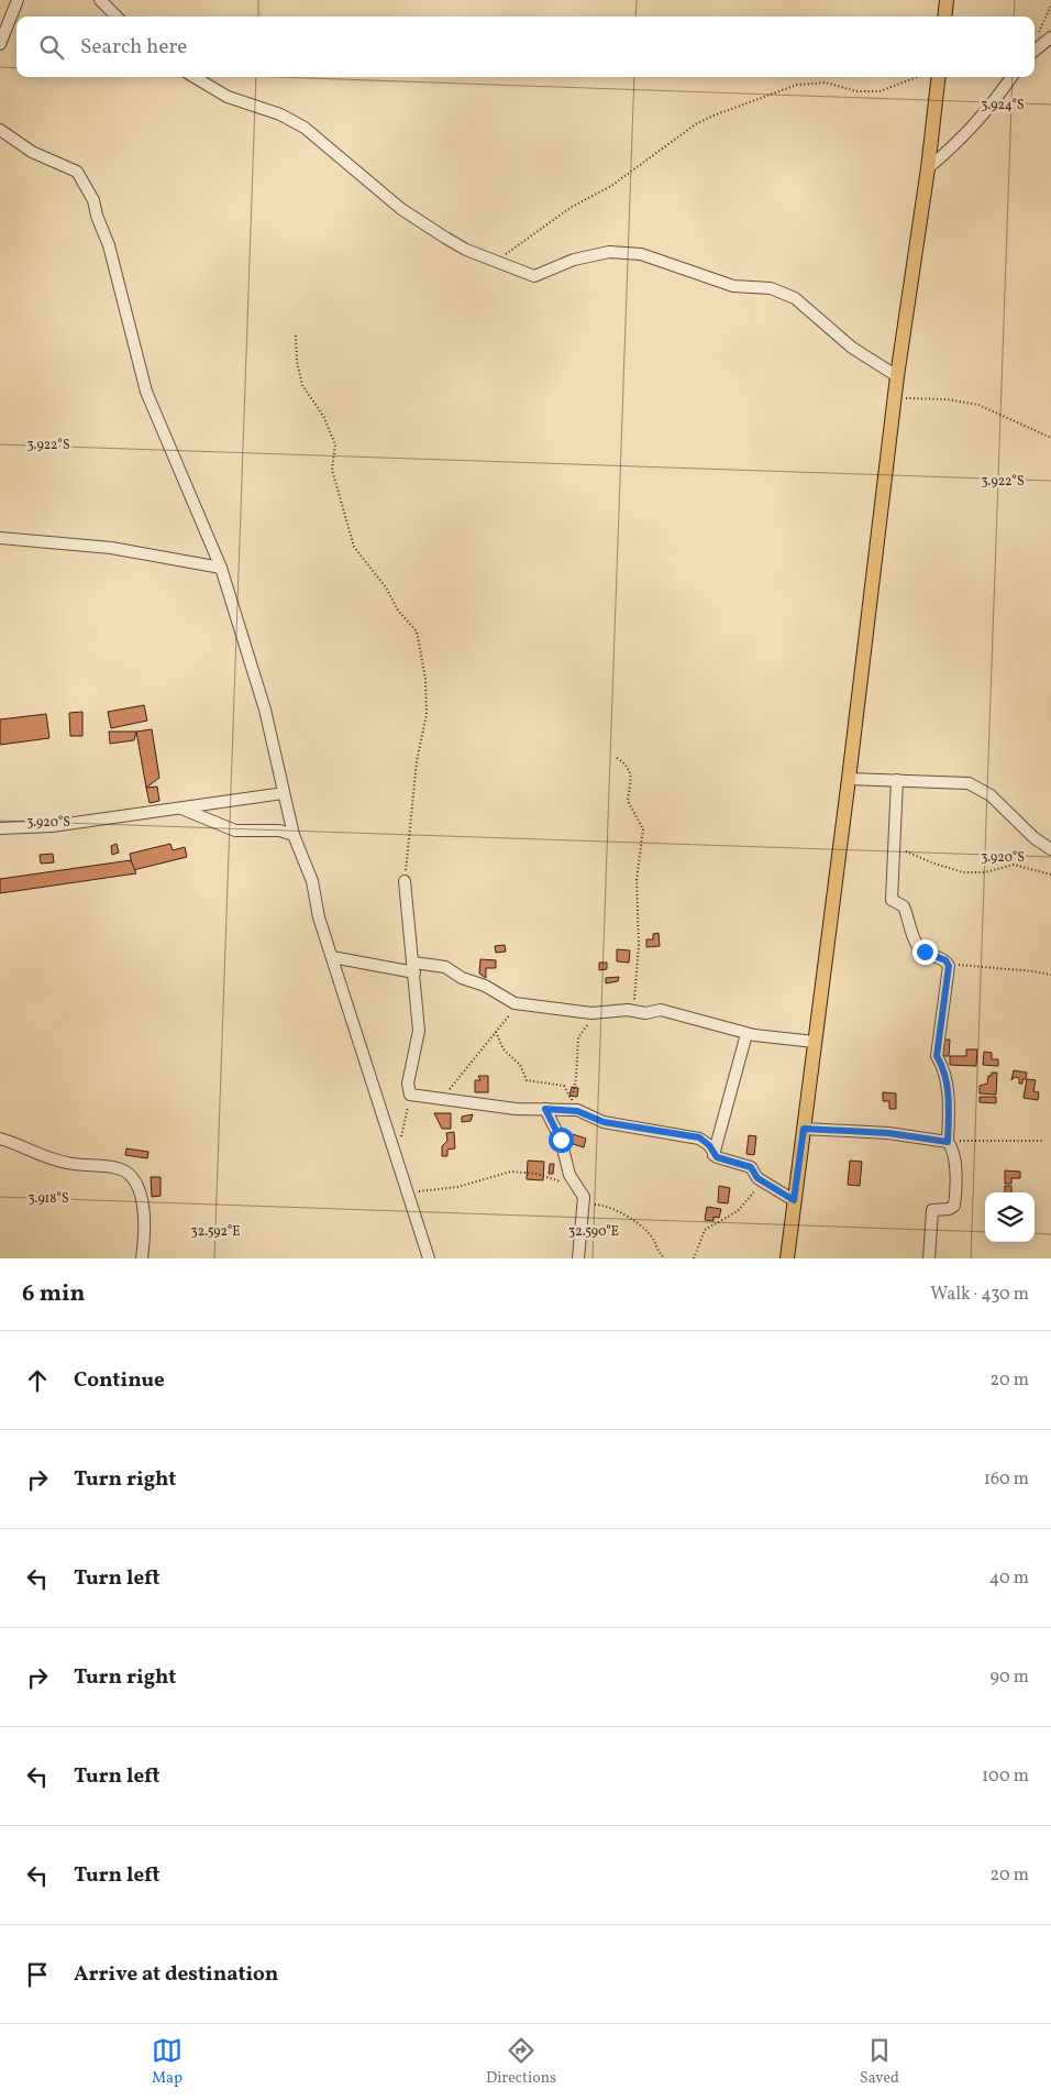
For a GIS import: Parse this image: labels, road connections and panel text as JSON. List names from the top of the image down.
{
  "page": {
    "search": "Search here",
    "heading": ["6 min", "Walk · 430 m"],
    "list": [
      ["Continue", "20 m"],
      ["Turn right", "160 m"],
      ["Turn left", "40 m"],
      ["Turn right", "90 m"],
      ["Turn left", "100 m"],
      ["Turn left", "20 m"],
      "Arrive at destination"
    ],
    "nav": ["Map", "Directions", "Saved"]
  },
  "coordinates": [
    "3.924°S",
    "3.922°S",
    "3.920°S",
    "3.918°S",
    "32.592°E",
    "32.590°E"
  ]
}
